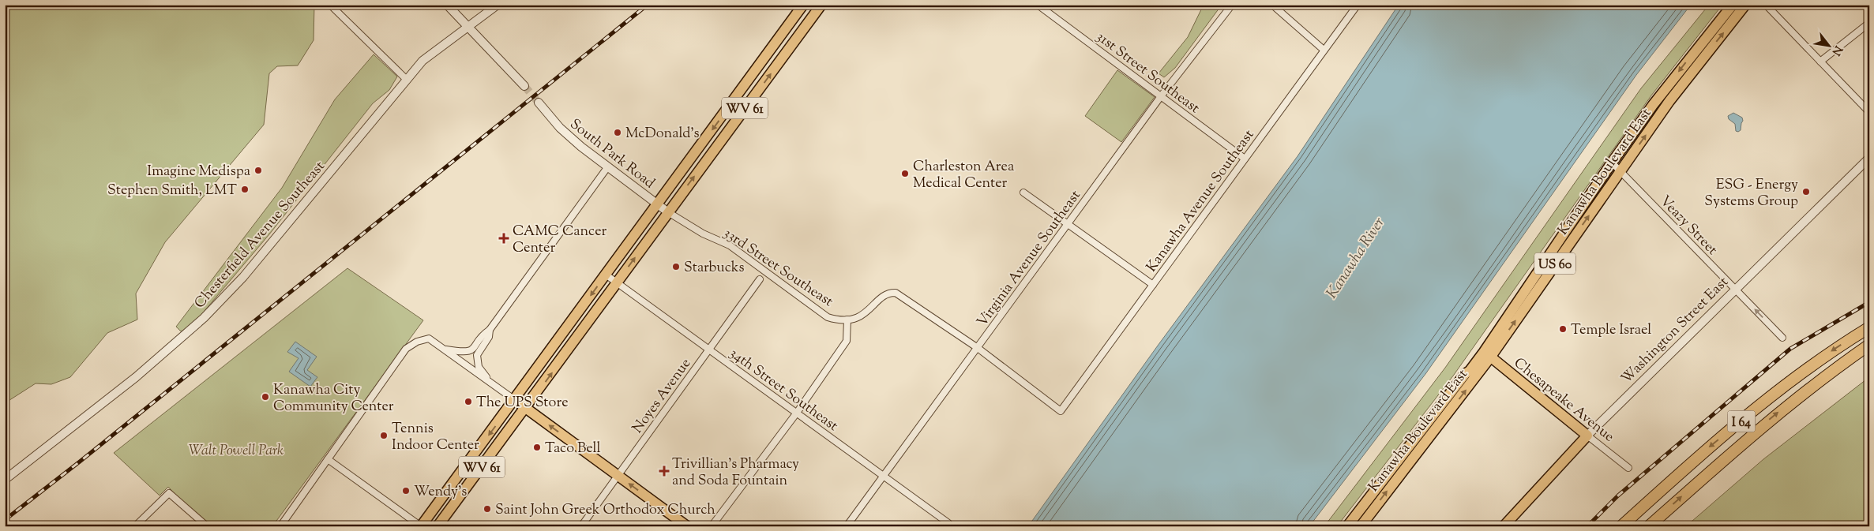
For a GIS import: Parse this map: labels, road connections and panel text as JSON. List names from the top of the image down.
{
  "streets": {
    "highway": ["I 64"],
    "main road": [
      "WV 61",
      "Kanawha Boulevard East",
      "US 60",
      "Washington Street East",
      "Chesapeake Avenue"
    ],
    "street": [
      "31st Street Southeast",
      "South Park Road",
      "Kanawha Avenue Southeast",
      "Veazy Street",
      "Chesterfield Avenue Southeast",
      "Virginia Avenue Southeast",
      "33rd Street Southeast",
      "34th Street Southeast",
      "Noyes Avenue"
    ]
  },
  "crossings": [
    ["31st Street Southeast", "Kanawha Avenue Southeast"],
    ["31st Street Southeast", "Virginia Avenue Southeast"],
    ["WV 61", "South Park Road"],
    ["WV 61", "33rd Street Southeast"],
    ["WV 61", "34th Street Southeast"],
    ["South Park Road", "33rd Street Southeast"],
    ["Kanawha Boulevard East", "Veazy Street"],
    ["Kanawha Boulevard East", "Chesapeake Avenue"],
    ["Kanawha Avenue Southeast", "33rd Street Southeast"],
    ["Veazy Street", "Washington Street East"],
    ["Virginia Avenue Southeast", "33rd Street Southeast"],
    ["Virginia Avenue Southeast", "34th Street Southeast"],
    ["Washington Street East", "Chesapeake Avenue"],
    ["34th Street Southeast", "Noyes Avenue"]
  ],
  "water": ["Kanawha River"],
  "parks": ["Walt Powell Park"],
  "places": {
    "other": [
      "McDonald's",
      "Imagine Medispa",
      "Charleston Area Medical Center",
      "Stephen Smith, LMT",
      "ESG - Energy Systems Group",
      "Starbucks",
      "Temple Israel",
      "Kanawha City Community Center",
      "The UPS Store",
      "Tennis Indoor Center",
      "Taco Bell",
      "Wendy's",
      "Saint John Greek Orthodox Church"
    ],
    "health": ["CAMC Cancer Center", "Trivillian's Pharmacy and Soda Fountain"]
  },
  "north": "bottom right"
}
